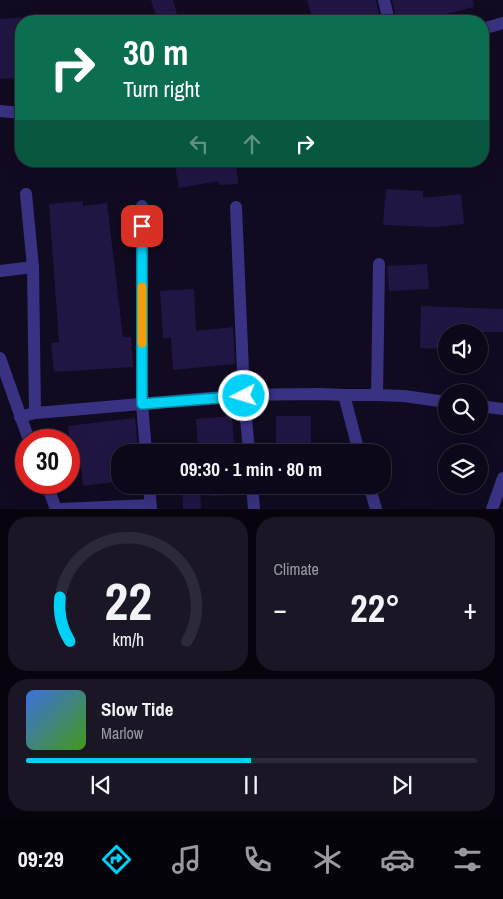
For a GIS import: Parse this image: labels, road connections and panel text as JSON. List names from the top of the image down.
{
  "page": {
    "turn": ["30 m", "Turn right"],
    "limit": "30",
    "trip": "09:30 · 1 min · 80 m",
    "tile": "Climate",
    "heat": ["−", "22°", "+"],
    "song": ["Slow Tide", "Marlow"],
    "tabs": "09:29",
    "gauge": ["22", "km/h"]
  }
}
